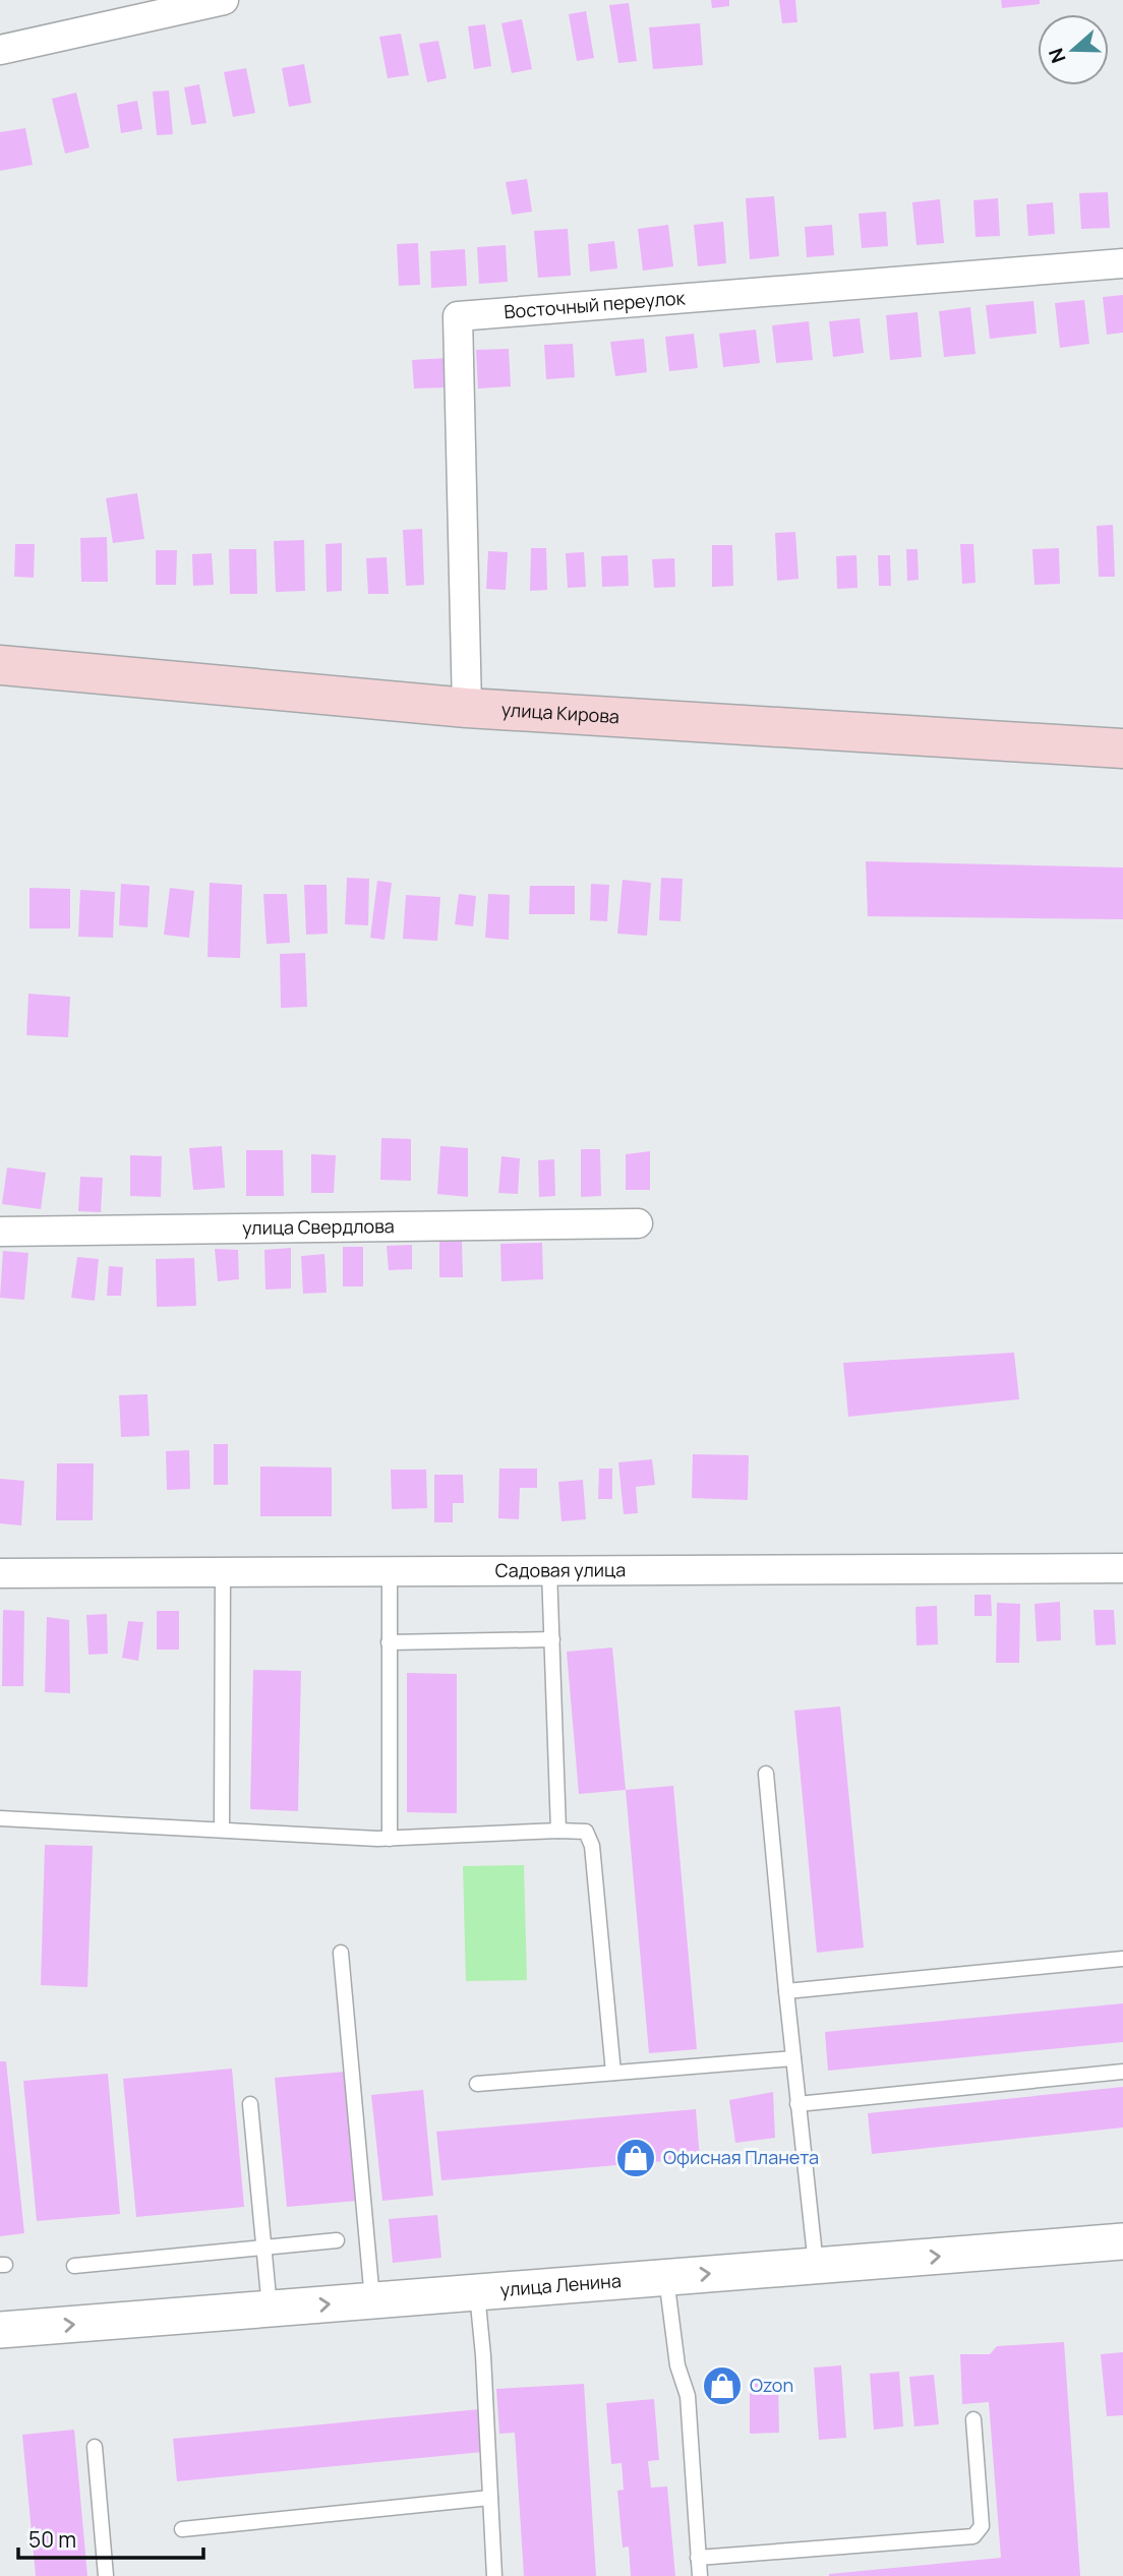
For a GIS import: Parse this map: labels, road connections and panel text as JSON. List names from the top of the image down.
{
  "streets": {
    "main road": ["улица Кирова"],
    "street": [
      "Восточный переулок",
      "улица Свердлова",
      "Садовая улица",
      "улица Ленина"
    ]
  },
  "crossings": [
    ["Восточный переулок", "улица Кирова"]
  ],
  "one_way": ["улица Ленина"],
  "places": {
    "shop": ["Офисная Планета", "Ozon"]
  },
  "scale_bar": "50 m",
  "north": "left"
}
